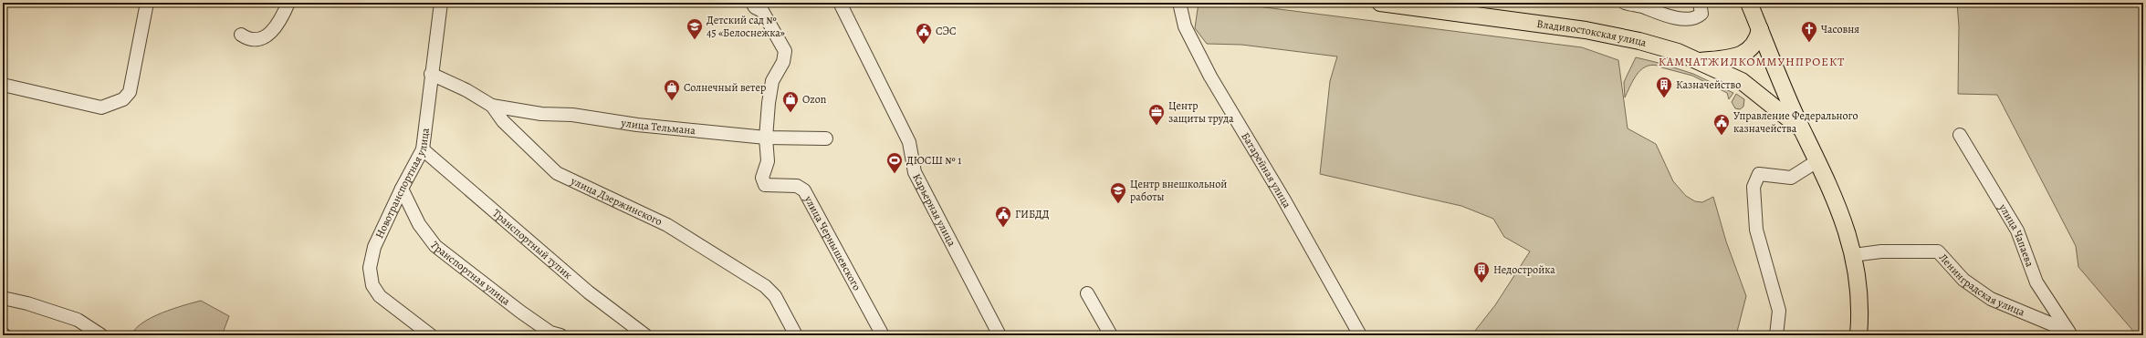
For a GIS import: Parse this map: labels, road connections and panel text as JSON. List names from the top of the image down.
{
  "streets": {
    "main road": ["Владивостокская улица"],
    "street": [
      "улица Тельмана",
      "Батарейная улица",
      "Новотранспортная улица",
      "улица Дзержинского",
      "Карьерная улица",
      "улица Чапаева",
      "улица Чернышевского",
      "Транспортный тупик",
      "Транспортная улица",
      "Ленинградская улица"
    ]
  },
  "crossings": [
    ["улица Тельмана", "улица Дзержинского"],
    ["улица Тельмана", "улица Чернышевского"],
    ["Новотранспортная улица", "улица Дзержинского"],
    ["Новотранспортная улица", "Транспортный тупик"],
    ["Новотранспортная улица", "Транспортная улица"],
    ["улица Чапаева", "Ленинградская улица"]
  ],
  "districts": ["КАМЧАТЖИЛКОММУНПРОЕКТ"],
  "places": {
    "school or university": ["Детский сад № 45 «Белоснежка»", "Центр внешкольной работы"],
    "church": ["Часовня"],
    "public building": ["СЭС", "Управление Федерального казначейства", "ГИБДД"],
    "building": ["Казначейство", "Недостройка"],
    "shop": ["Солнечный ветер", "Ozon"],
    "office": ["Центр защиты труда"],
    "sports": ["ДЮСШ № 1"]
  }
}
